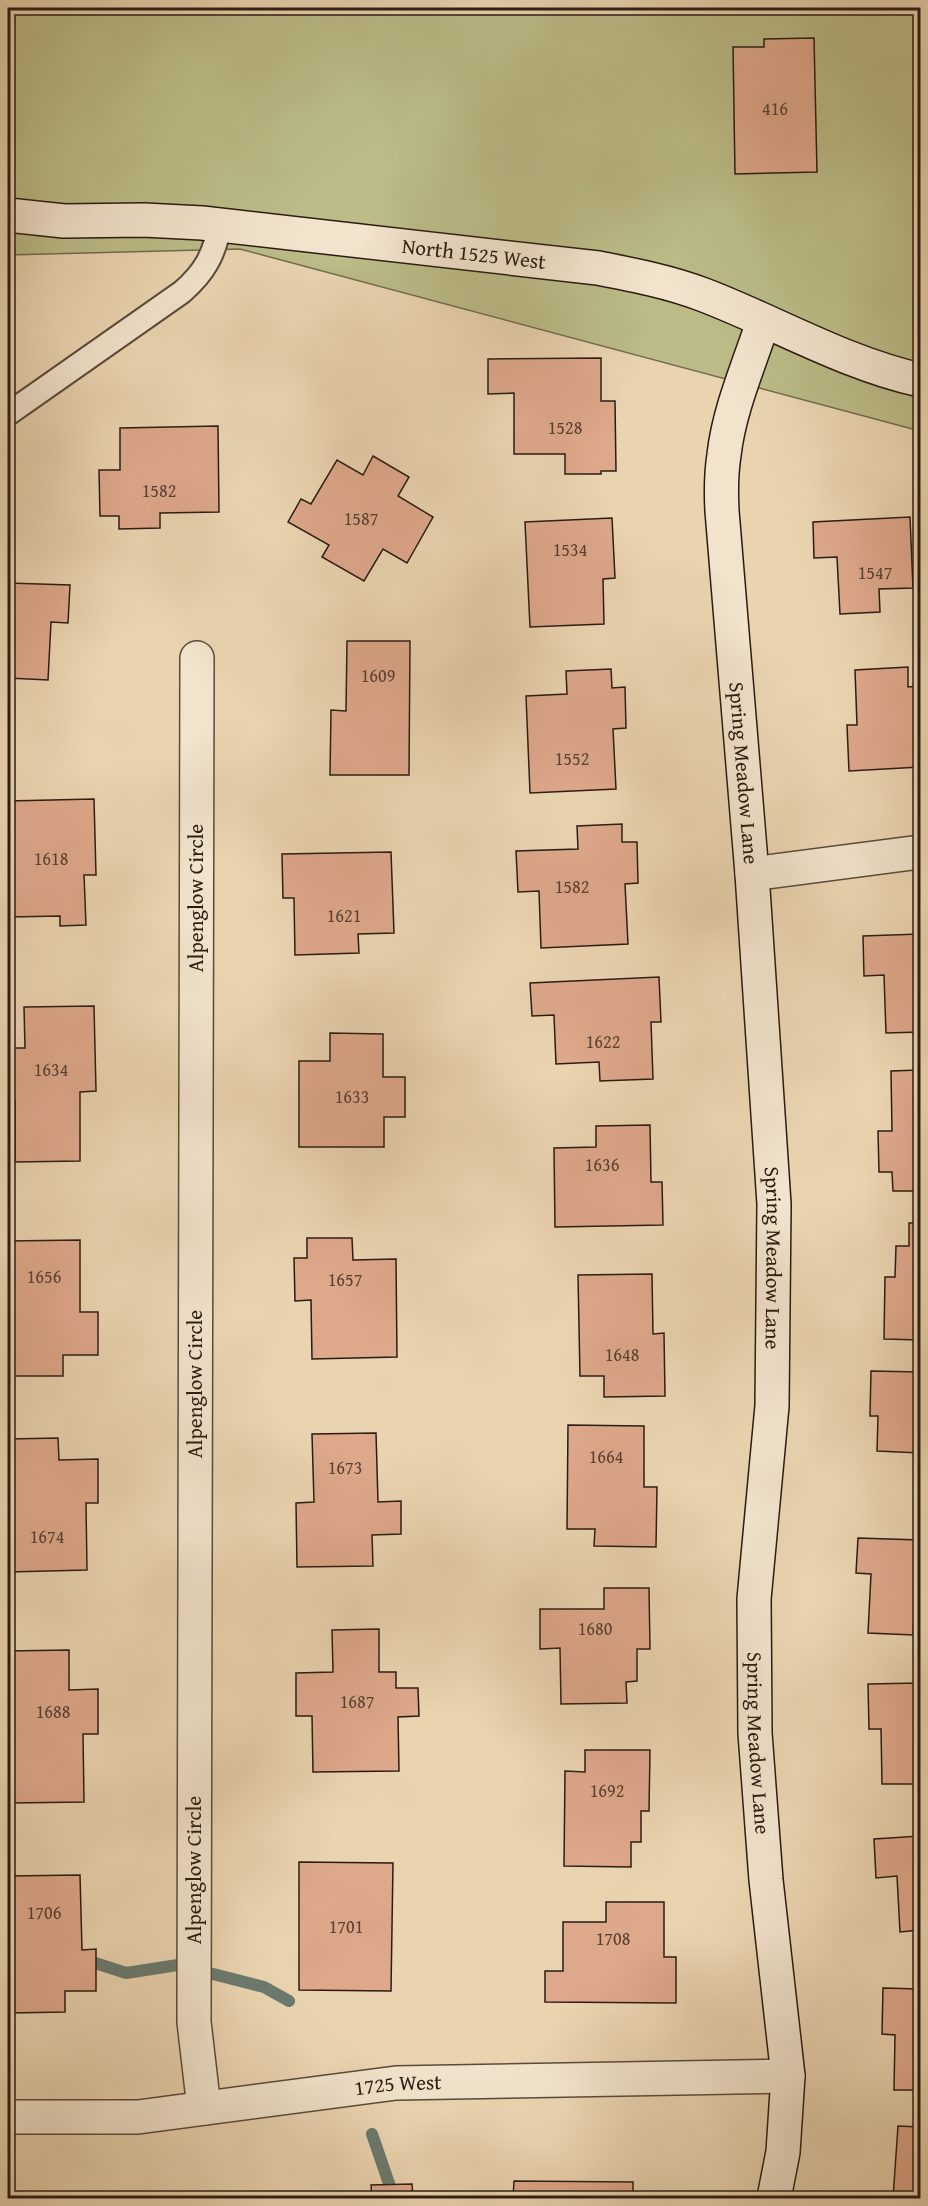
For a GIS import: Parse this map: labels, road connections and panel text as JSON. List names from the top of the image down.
{
  "streets": {
    "street": [
      "North 1525 West",
      "Spring Meadow Lane",
      "Alpenglow Circle",
      "1725 West"
    ]
  },
  "crossings": [
    ["North 1525 West", "Spring Meadow Lane"],
    ["Spring Meadow Lane", "1725 West"],
    ["Alpenglow Circle", "1725 West"]
  ],
  "house_numbers": [
    "416",
    "1528",
    "1582",
    "1587",
    "1534",
    "1547",
    "1609",
    "1552",
    "1618",
    "1582",
    "1621",
    "1622",
    "1634",
    "1633",
    "1636",
    "1656",
    "1657",
    "1648",
    "1664",
    "1673",
    "1674",
    "1680",
    "1687",
    "1688",
    "1692",
    "1706",
    "1701",
    "1708"
  ]
}
